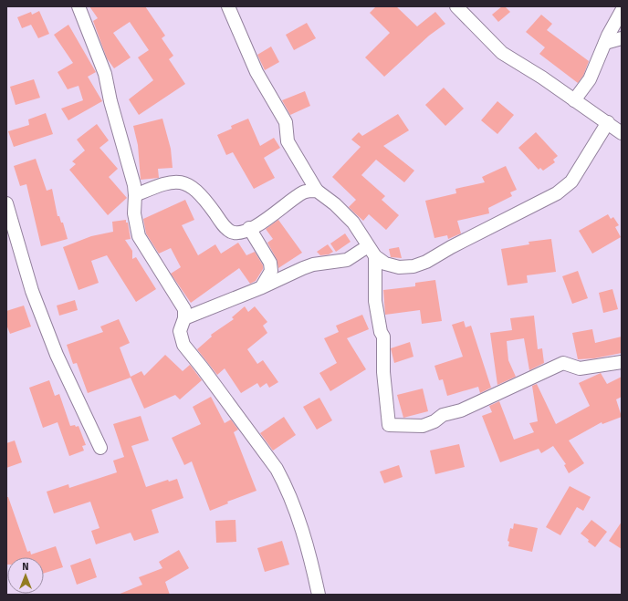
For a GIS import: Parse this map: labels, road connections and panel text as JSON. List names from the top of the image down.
{
  "north": "top"
}
